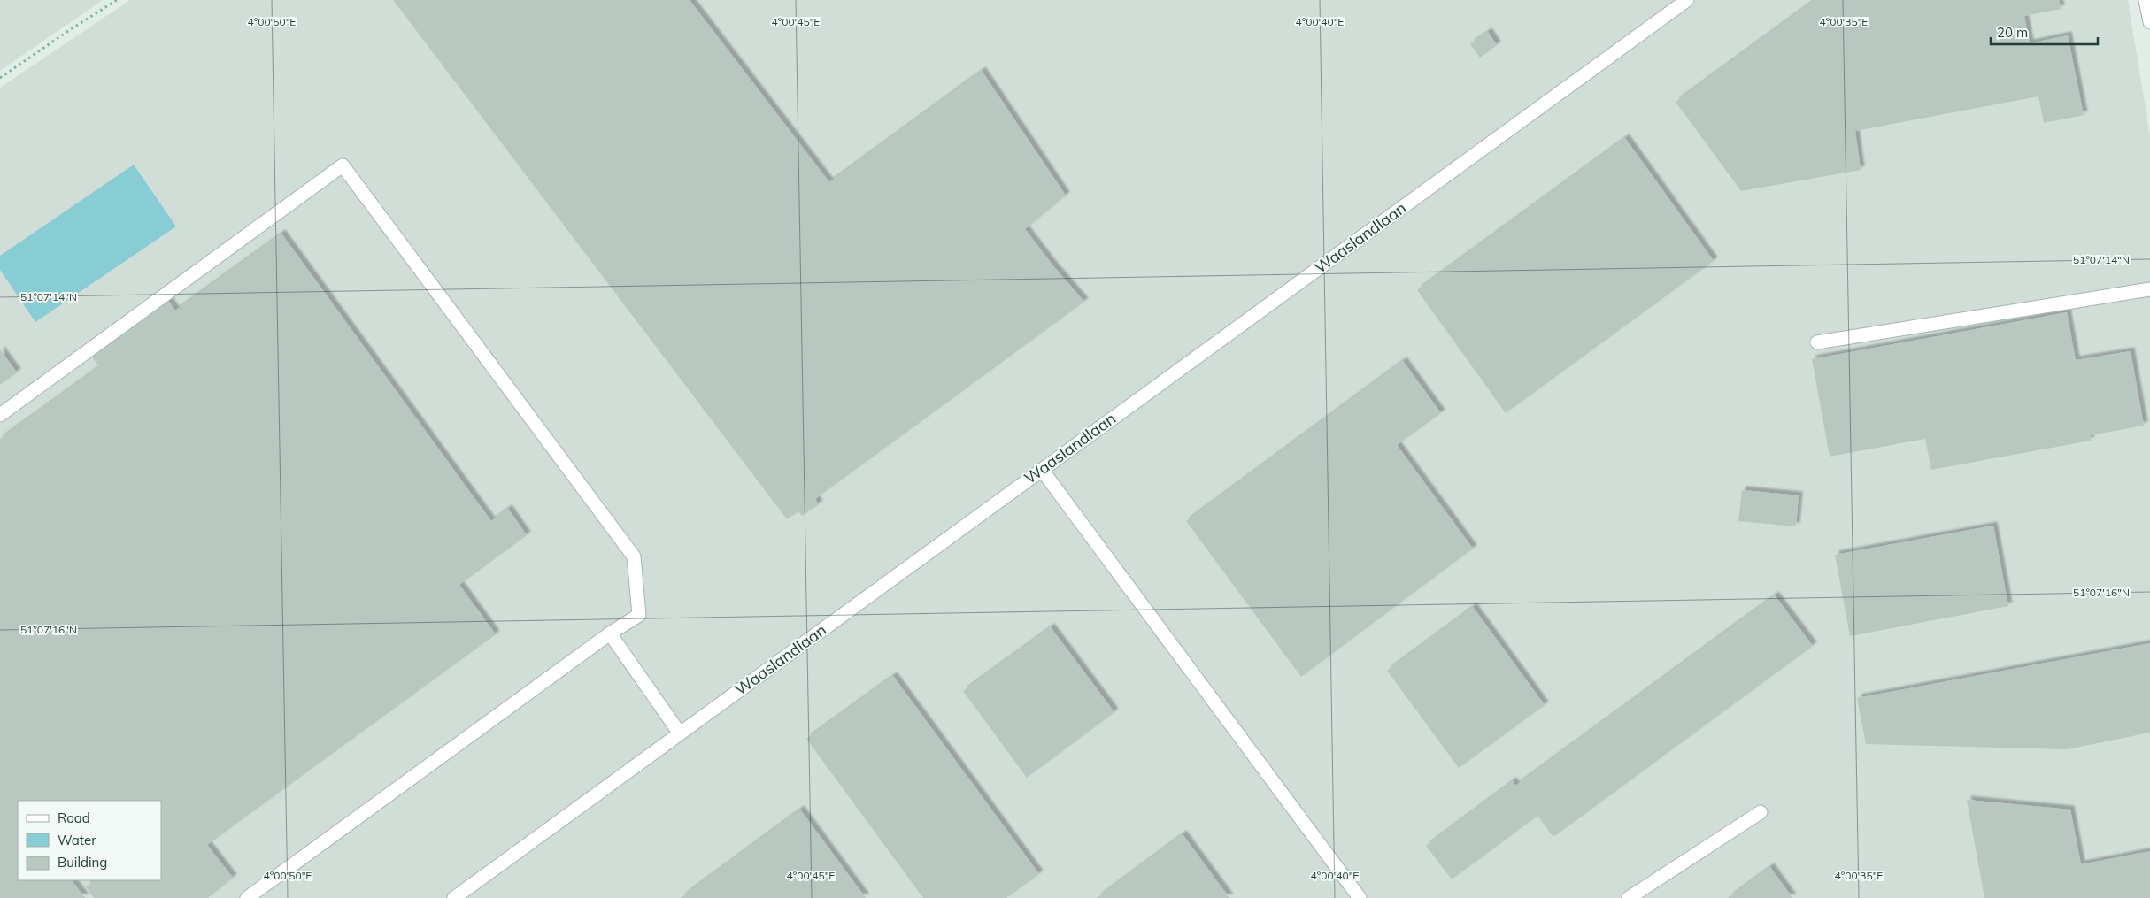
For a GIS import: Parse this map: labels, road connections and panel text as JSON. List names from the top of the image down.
{
  "streets": {
    "street": ["Waaslandlaan"]
  },
  "legend": ["Road", "Water", "Building"],
  "scale_bar": "20 m",
  "coordinates": [
    "4°00'50\"E",
    "4°00'45\"E",
    "4°00'40\"E",
    "4°00'35\"E",
    "51°07'14\"N",
    "51°07'16\"N"
  ]
}
